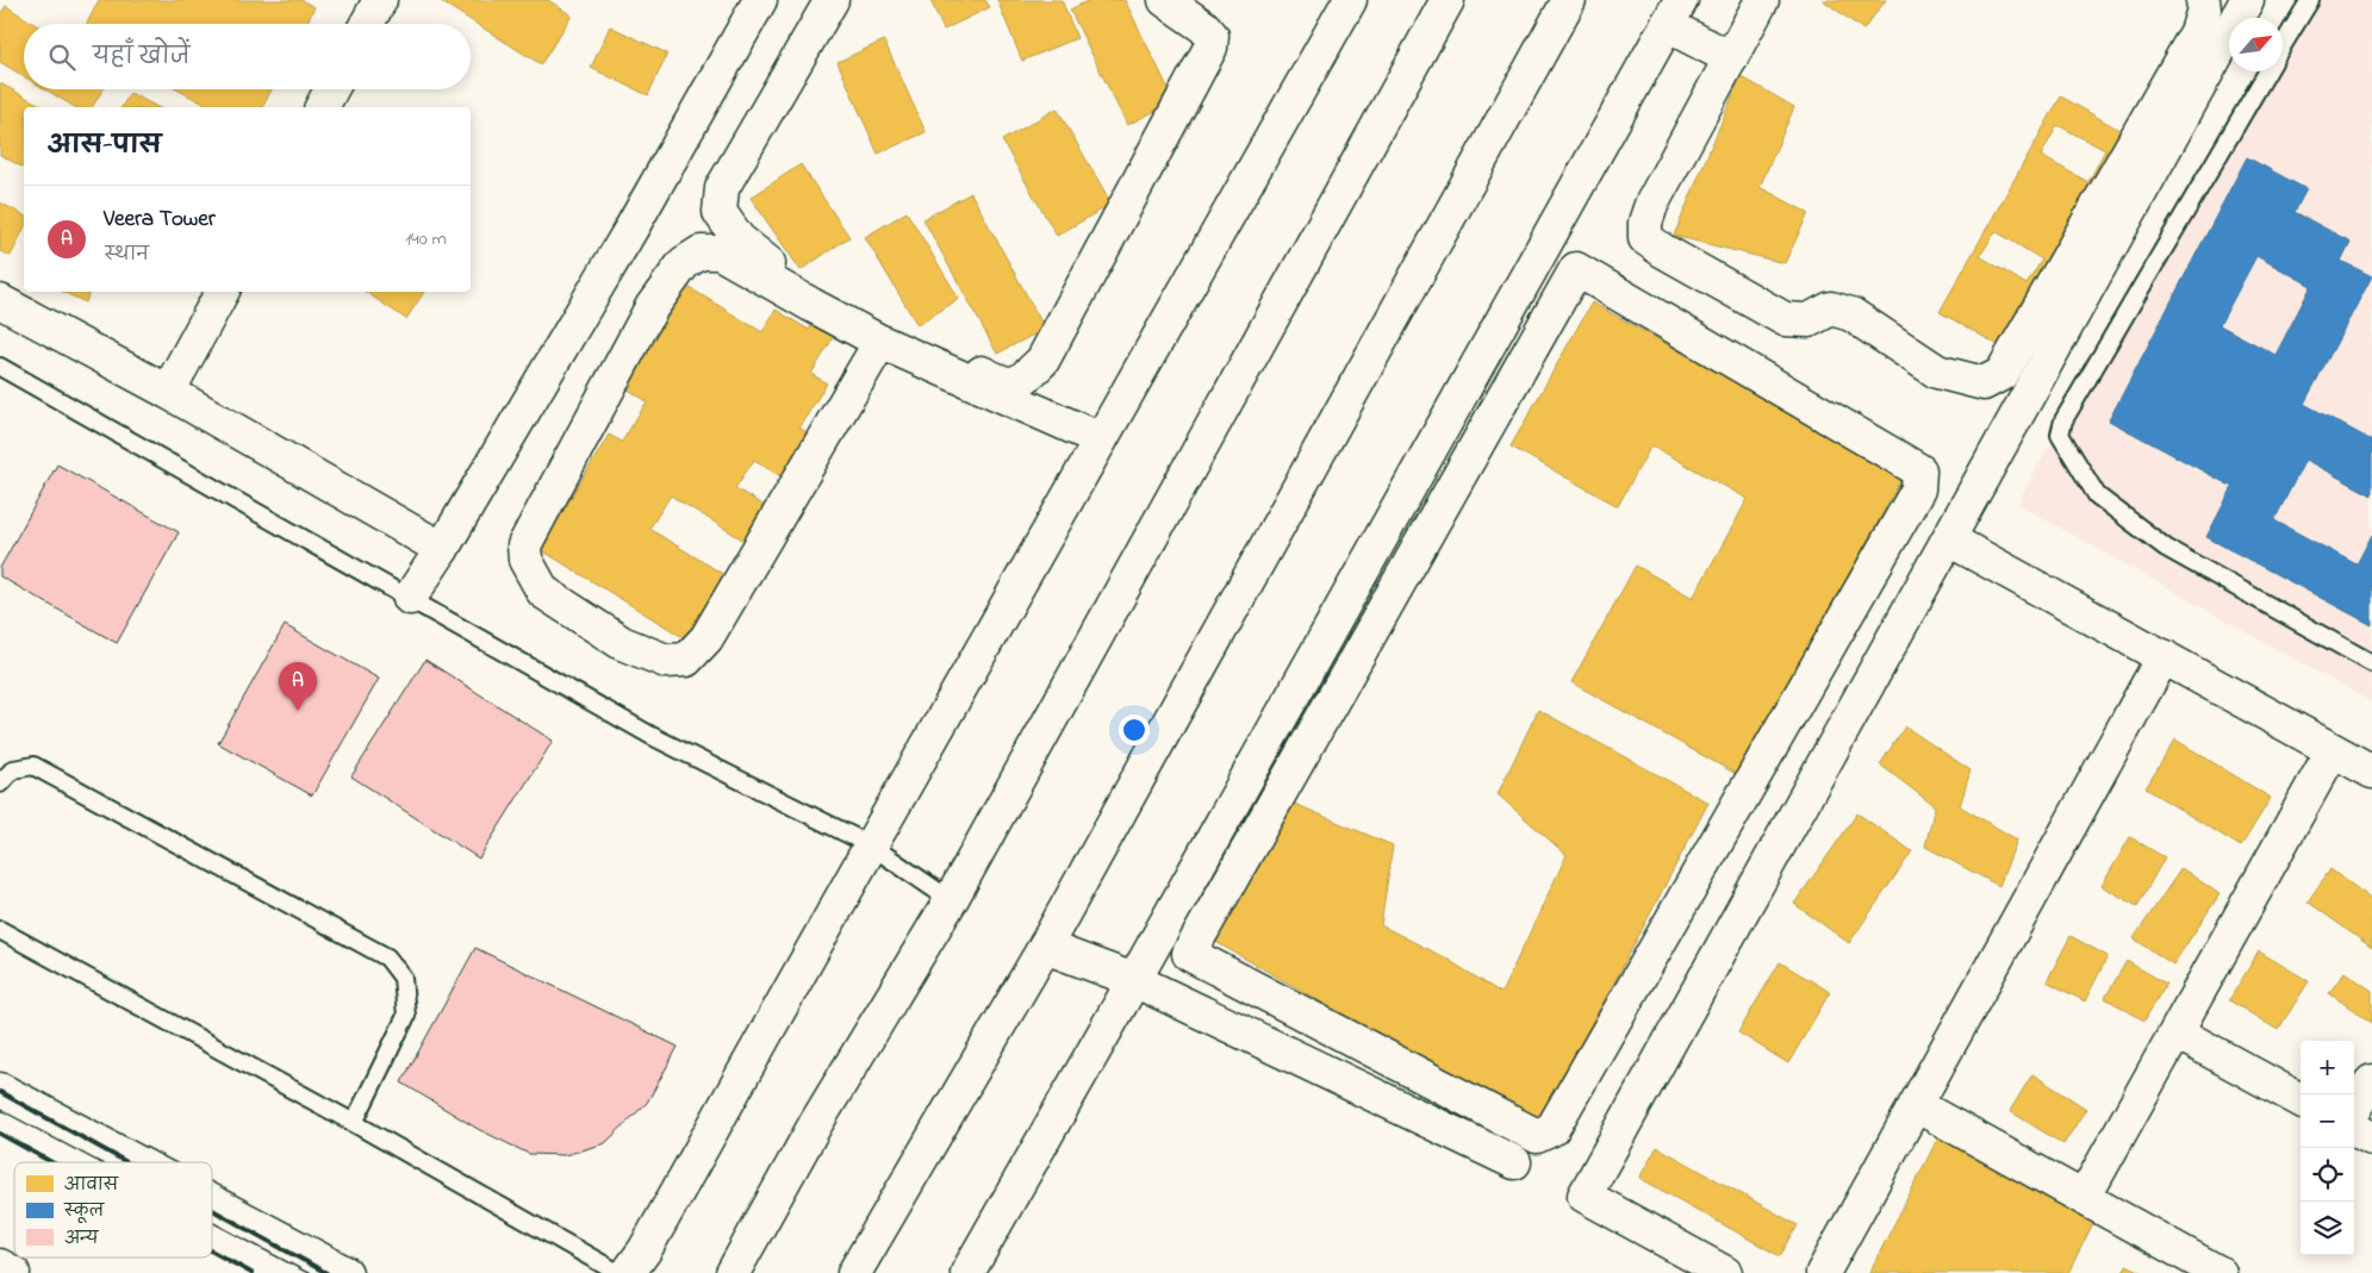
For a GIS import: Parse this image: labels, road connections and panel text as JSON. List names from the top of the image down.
{
  "legend": ["आवास", "स्कूल", "अन्य"],
  "north": "top right",
  "page": {
    "search": "यहाँ खोजें",
    "heading": "आस-पास",
    "list": [
      {
        "mark": "A",
        "name": "Veera Tower",
        "note": "स्थान",
        "value": "140 m"
      }
    ],
    "pins": "A",
    "map_buttons": ["+", "−"]
  }
}
